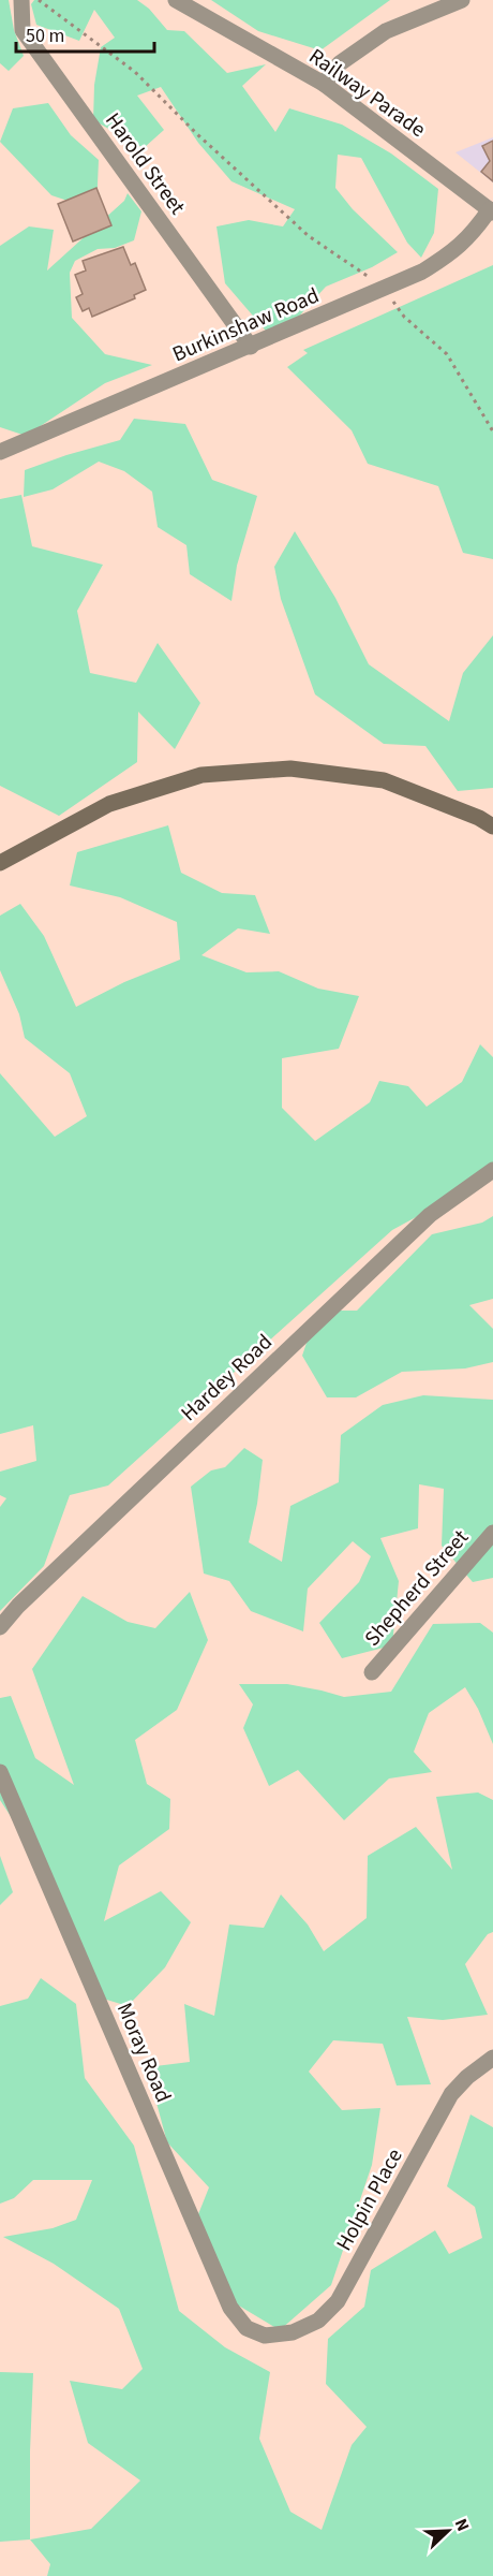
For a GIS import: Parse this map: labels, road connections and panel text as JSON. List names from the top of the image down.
{
  "streets": {
    "street": [
      "Railway Parade",
      "Harold Street",
      "Burkinshaw Road",
      "Hardey Road",
      "Shepherd Street",
      "Moray Road",
      "Holpin Place"
    ]
  },
  "crossings": [
    ["Railway Parade", "Burkinshaw Road"],
    ["Harold Street", "Burkinshaw Road"],
    ["Moray Road", "Holpin Place"]
  ],
  "scale_bar": "50 m",
  "north": "top right"
}
